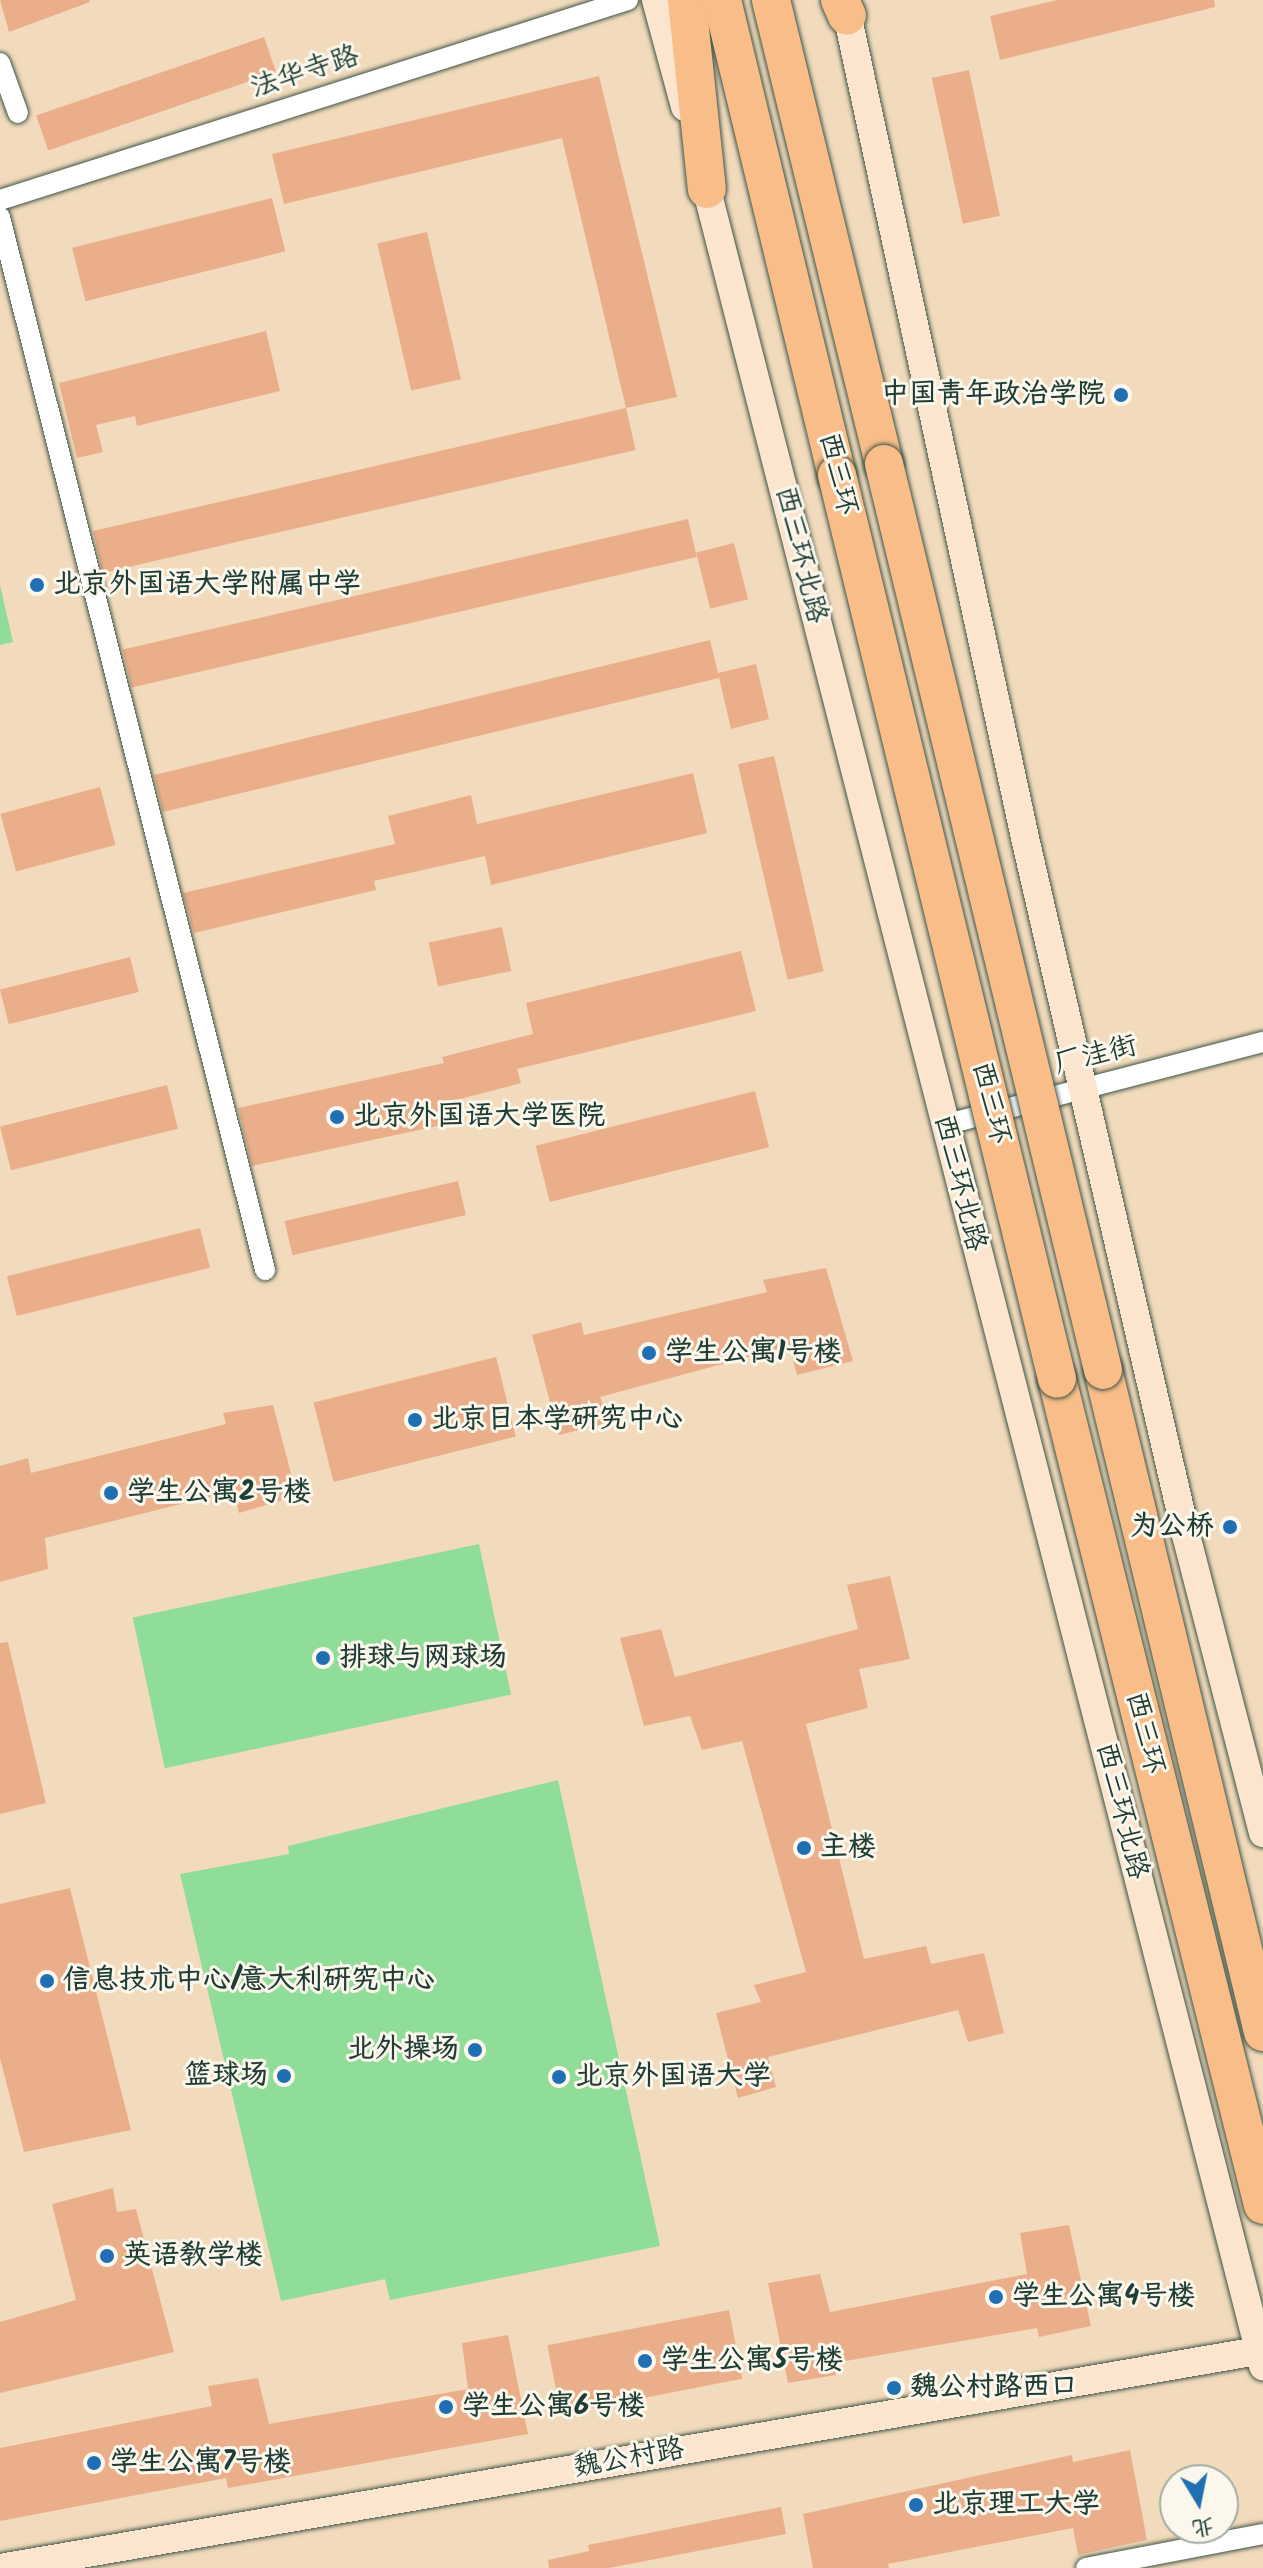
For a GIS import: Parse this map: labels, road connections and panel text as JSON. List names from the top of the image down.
{
  "streets": {
    "highway": ["西三环"],
    "street": [
      "法华寺路",
      "西三环北路",
      "厂洼街",
      "魏公村路"
    ]
  },
  "crossings": [
    ["西三环北路", "厂洼街"],
    ["西三环北路", "魏公村路"]
  ],
  "places": [
    "中国青年政治学院",
    "北京外国语大学附属中学",
    "北京外国语大学医院",
    "学生公寓1号楼",
    "北京日本学研究中心",
    "学生公寓2号楼",
    "为公桥",
    "排球与网球场",
    "主楼",
    "信息技术中心/意大利研究中心",
    "北外操场",
    "篮球场",
    "北京外国语大学",
    "英语教学楼",
    "学生公寓4号楼",
    "学生公寓5号楼",
    "魏公村路西口",
    "学生公寓6号楼",
    "学生公寓7号楼",
    "北京理工大学"
  ],
  "north": "bottom"
}
